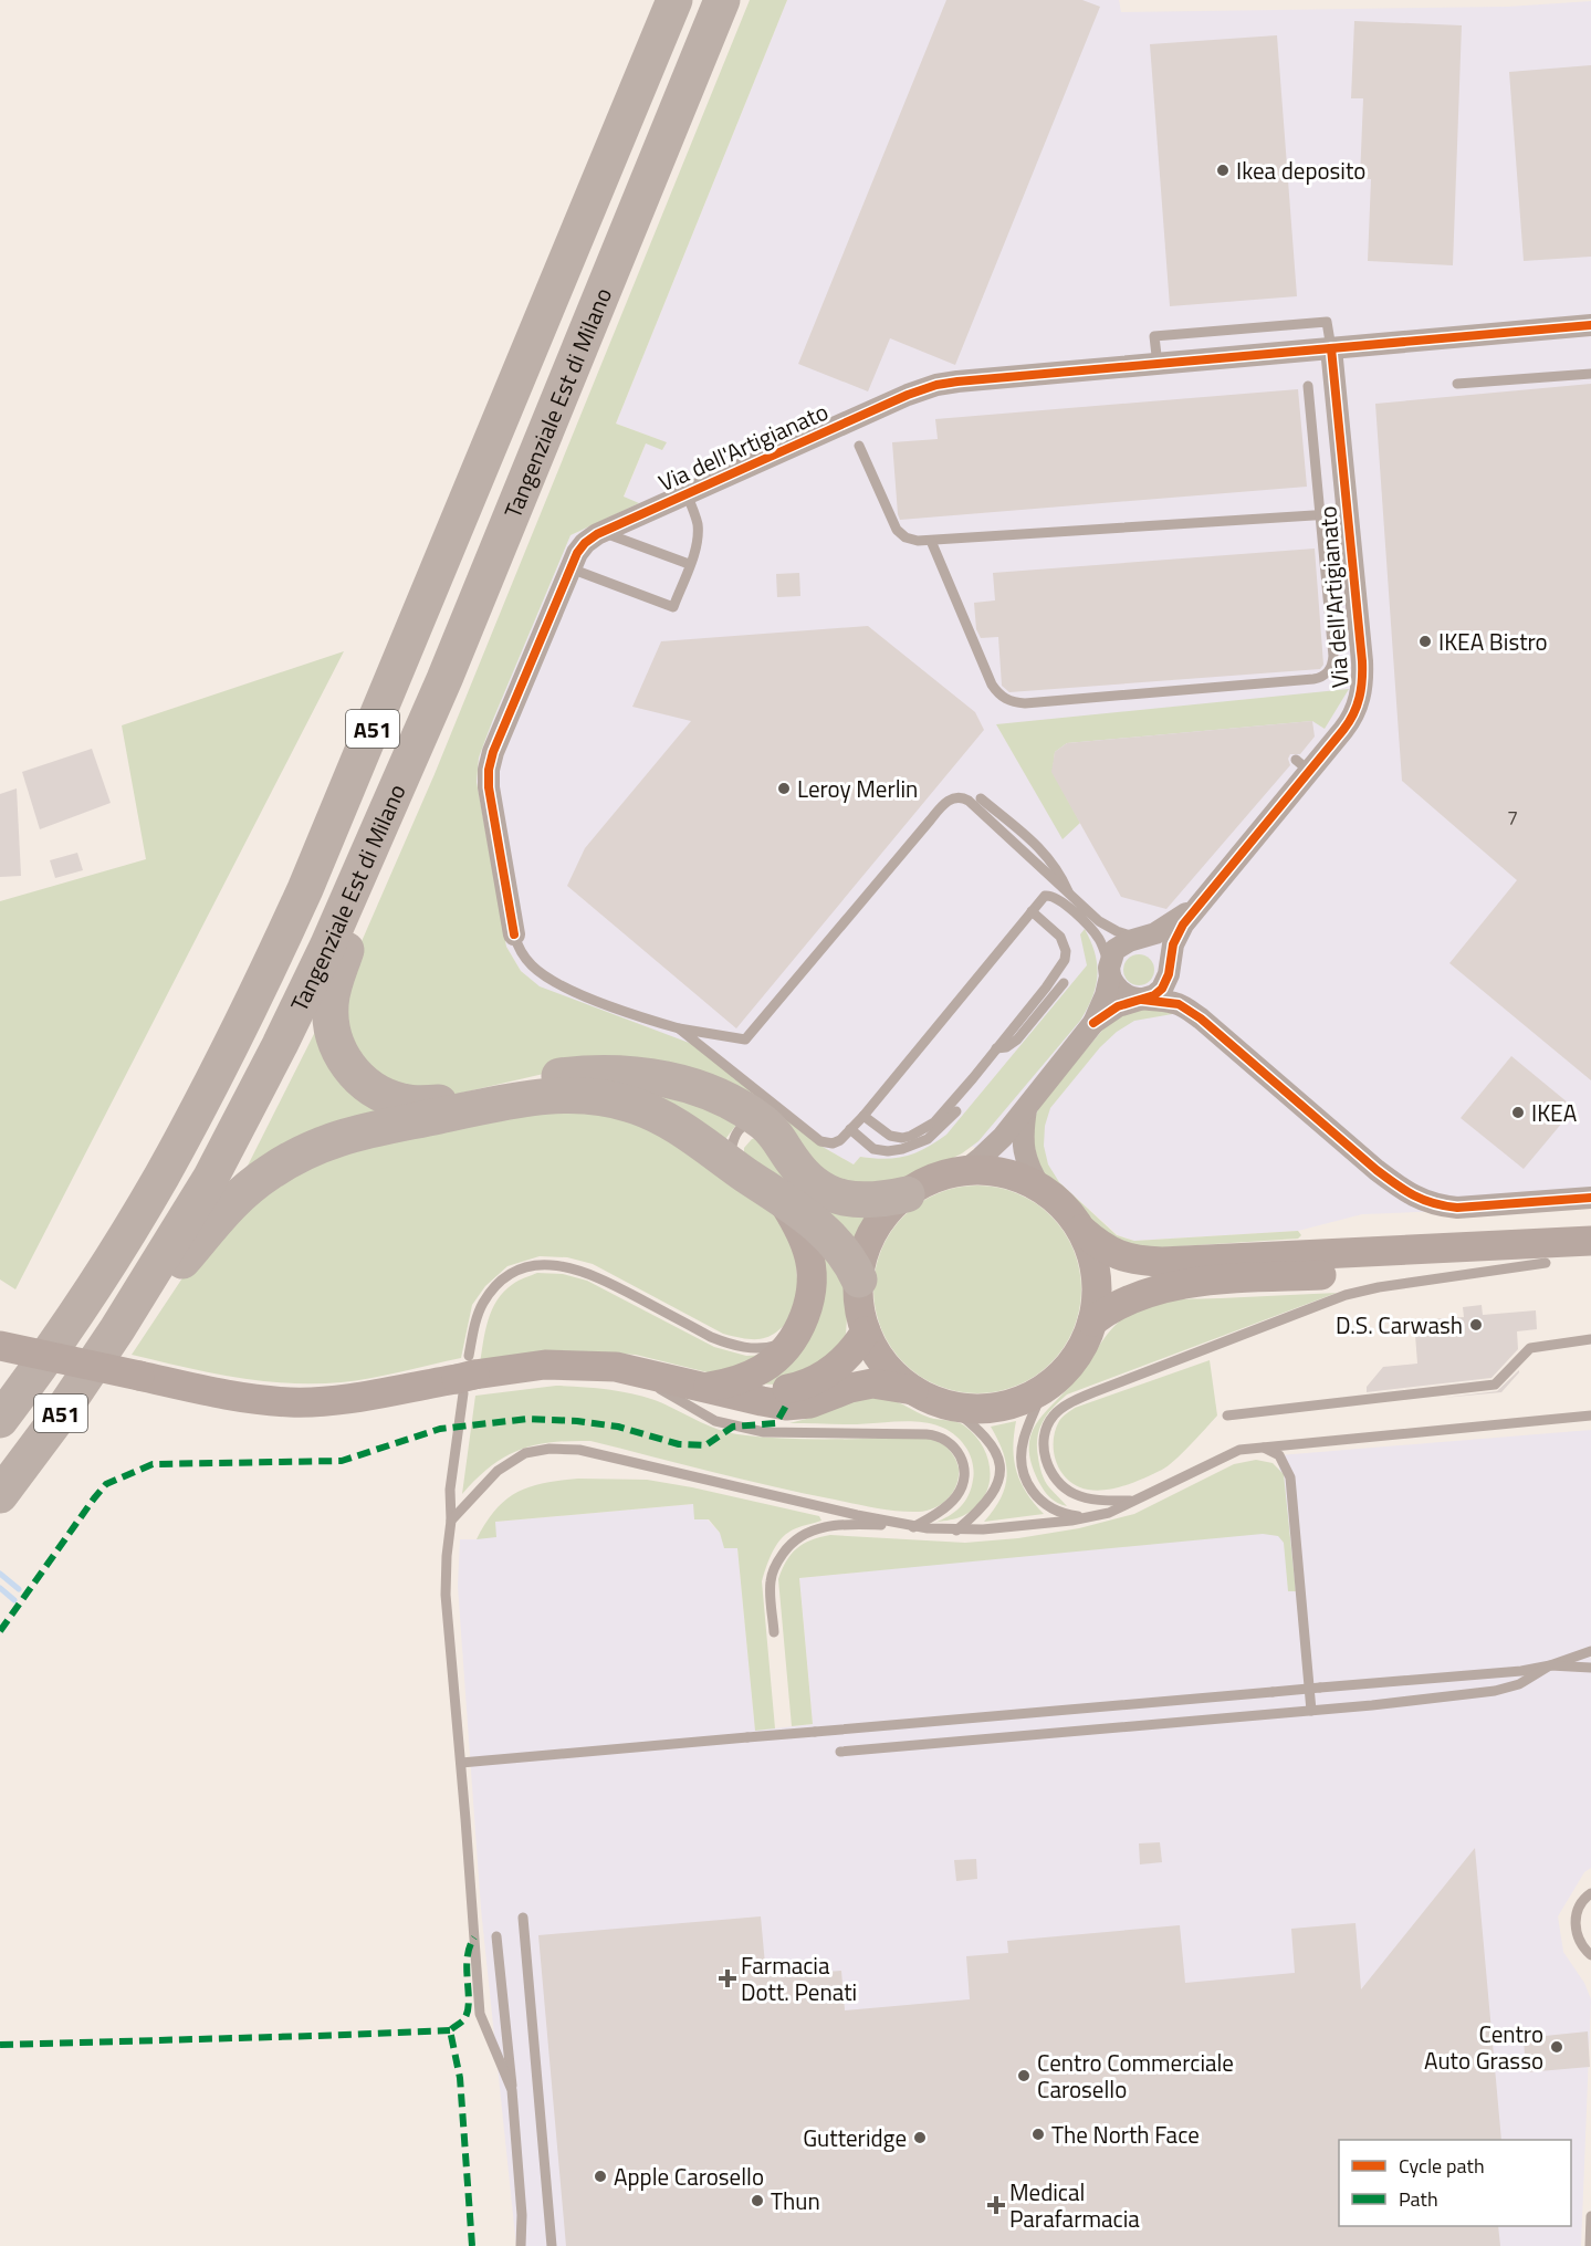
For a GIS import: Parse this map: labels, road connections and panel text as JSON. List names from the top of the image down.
{
  "streets": {
    "highway": ["Tangenziale Est di Milano", "A51"],
    "street": ["Via dell'Artigianato"]
  },
  "places": {
    "other": [
      "Ikea deposito",
      "IKEA Bistro",
      "Leroy Merlin",
      "IKEA",
      "D.S. Carwash",
      "Centro Auto Grasso",
      "Centro Commerciale Carosello",
      "The North Face",
      "Gutteridge",
      "Apple Carosello",
      "Thun"
    ],
    "health": ["Farmacia Dott. Penati", "Medical Parafarmacia"]
  },
  "house_numbers": ["7"],
  "legend": ["Cycle path", "Path"]
}
